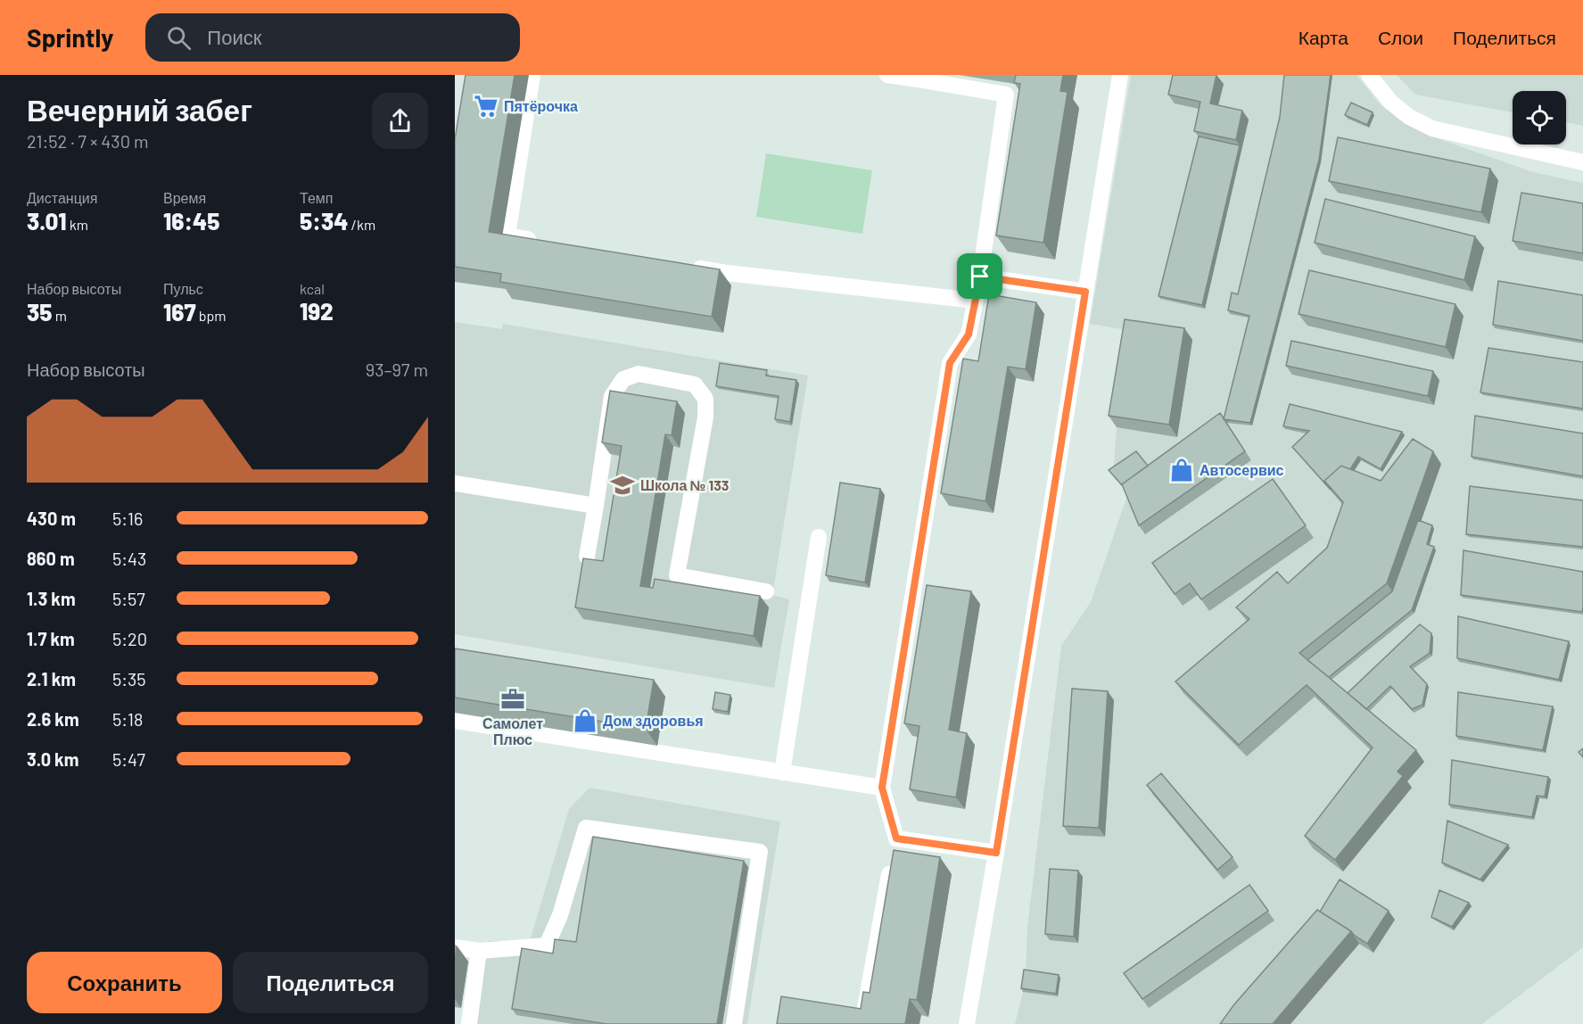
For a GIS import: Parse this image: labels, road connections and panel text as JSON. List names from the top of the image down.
{
  "places": {
    "supermarket": ["Пятёрочка"],
    "shop": ["Автосервис", "Дом здоровья"],
    "school or university": ["Школа № 133"],
    "office": ["Самолет Плюс"]
  },
  "page": {
    "header": "Sprintly",
    "search": "Поиск",
    "nav": ["Карта", "Слои", "Поделиться"],
    "heading": ["Вечерний забег", "21:52 · 7 × 430 m"],
    "stats": [
      ["Дистанция", "3.01 km"],
      ["Время", "16:45"],
      ["Темп", "5:34 /km"],
      ["Набор высоты", "35 m"],
      ["Пульс", "167 bpm"],
      ["kcal", "192"]
    ],
    "chart": ["Набор высоты", "93–97 m"],
    "list": [
      {
        "name": "430 m",
        "note": "5:16"
      },
      {
        "name": "860 m",
        "note": "5:43"
      },
      {
        "name": "1.3 km",
        "note": "5:57"
      },
      {
        "name": "1.7 km",
        "note": "5:20"
      },
      {
        "name": "2.1 km",
        "note": "5:35"
      },
      {
        "name": "2.6 km",
        "note": "5:18"
      },
      {
        "name": "3.0 km",
        "note": "5:47"
      }
    ],
    "buttons": ["Сохранить", "Поделиться"]
  }
}
